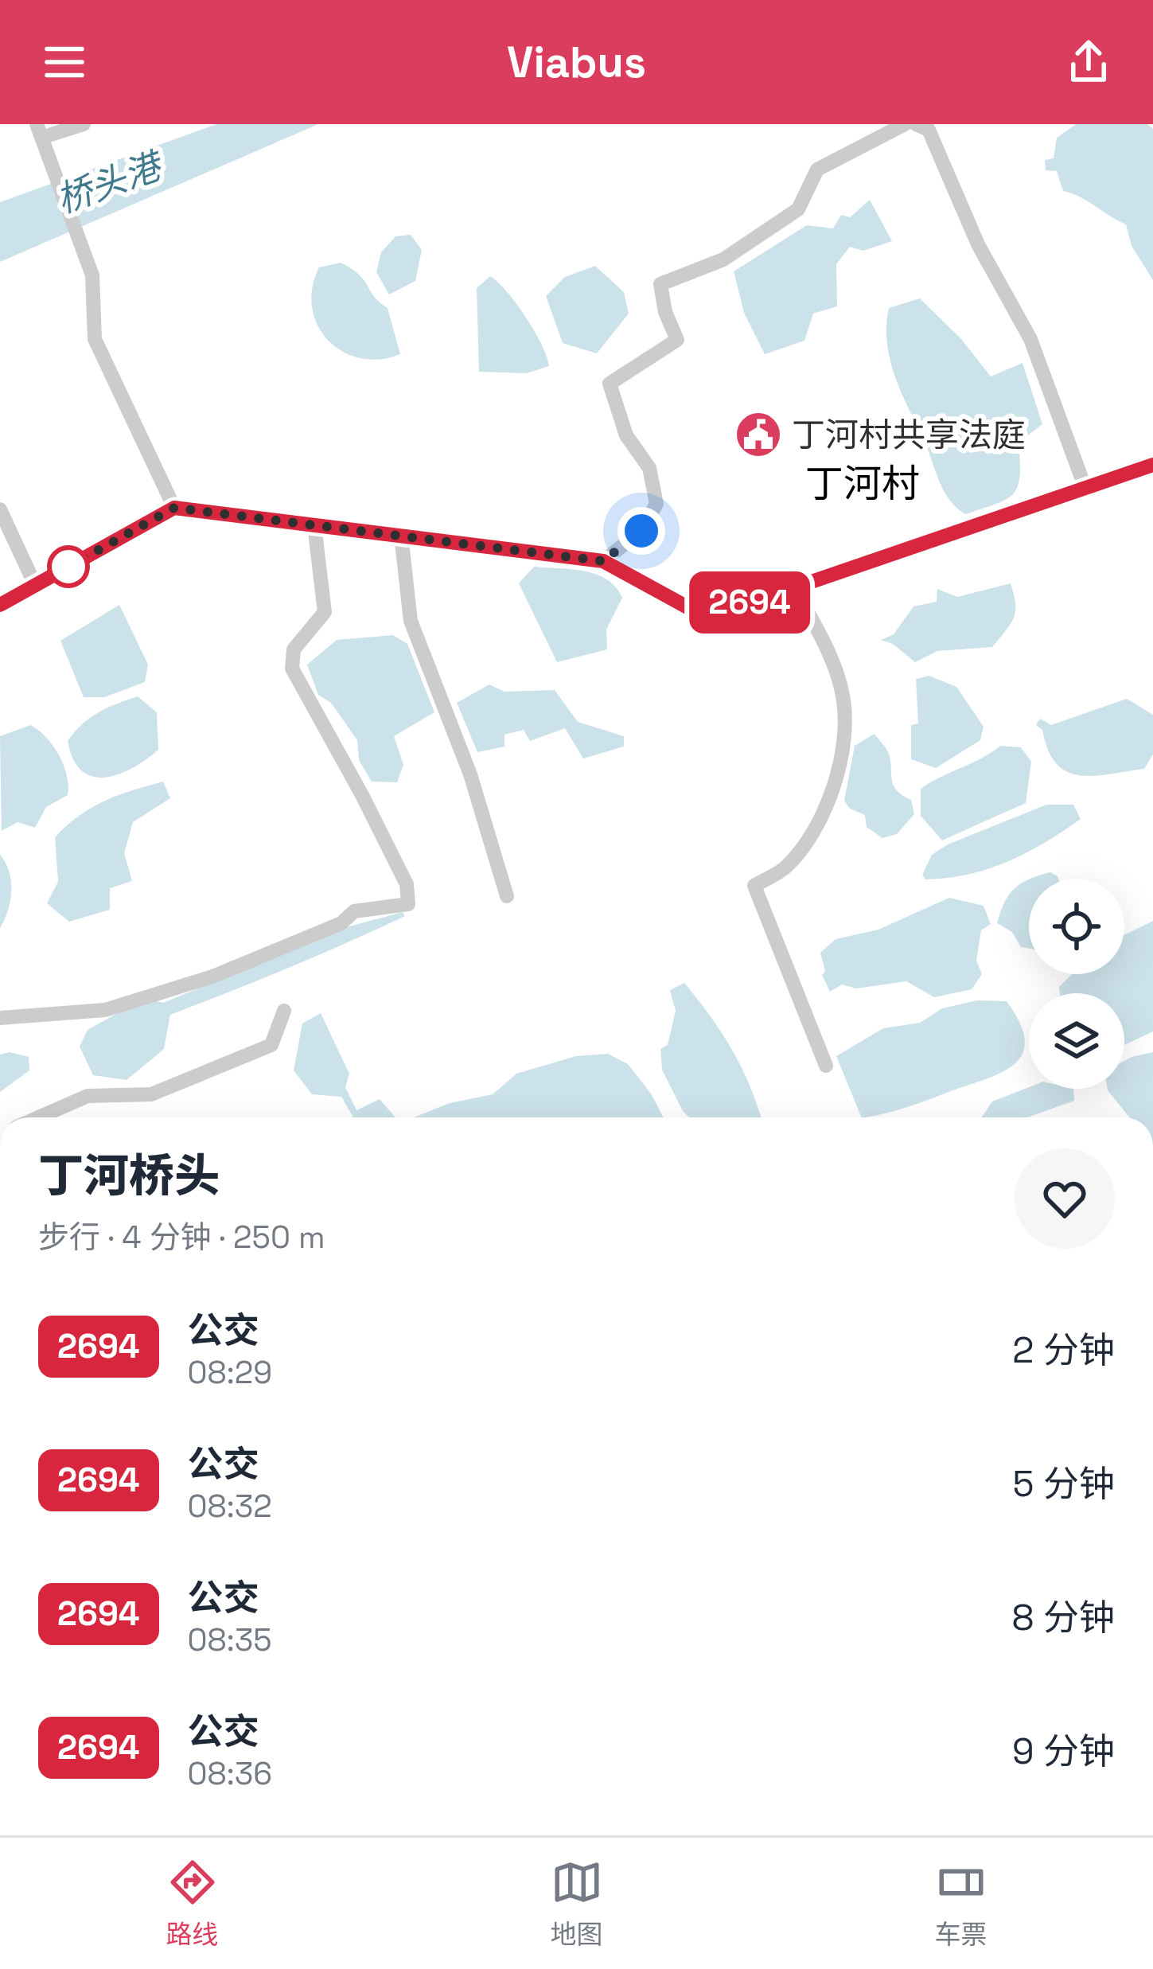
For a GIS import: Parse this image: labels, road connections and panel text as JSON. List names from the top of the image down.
{
  "districts": ["丁河村"],
  "water": ["桥头港"],
  "places": {
    "public building": ["丁河村共享法庭"]
  },
  "lines": ["bus line 2694"],
  "page": {
    "header": "Viabus",
    "on_map": "2694",
    "heading": ["丁河桥头", "步行 · 4 分钟 · 250 m"],
    "list": [
      {
        "mark": "2694",
        "name": "公交",
        "note": "08:29",
        "value": "2 分钟"
      },
      {
        "mark": "2694",
        "name": "公交",
        "note": "08:32",
        "value": "5 分钟"
      },
      {
        "mark": "2694",
        "name": "公交",
        "note": "08:35",
        "value": "8 分钟"
      },
      {
        "mark": "2694",
        "name": "公交",
        "note": "08:36",
        "value": "9 分钟"
      }
    ],
    "tabs": ["路线", "地图", "车票"]
  }
}
